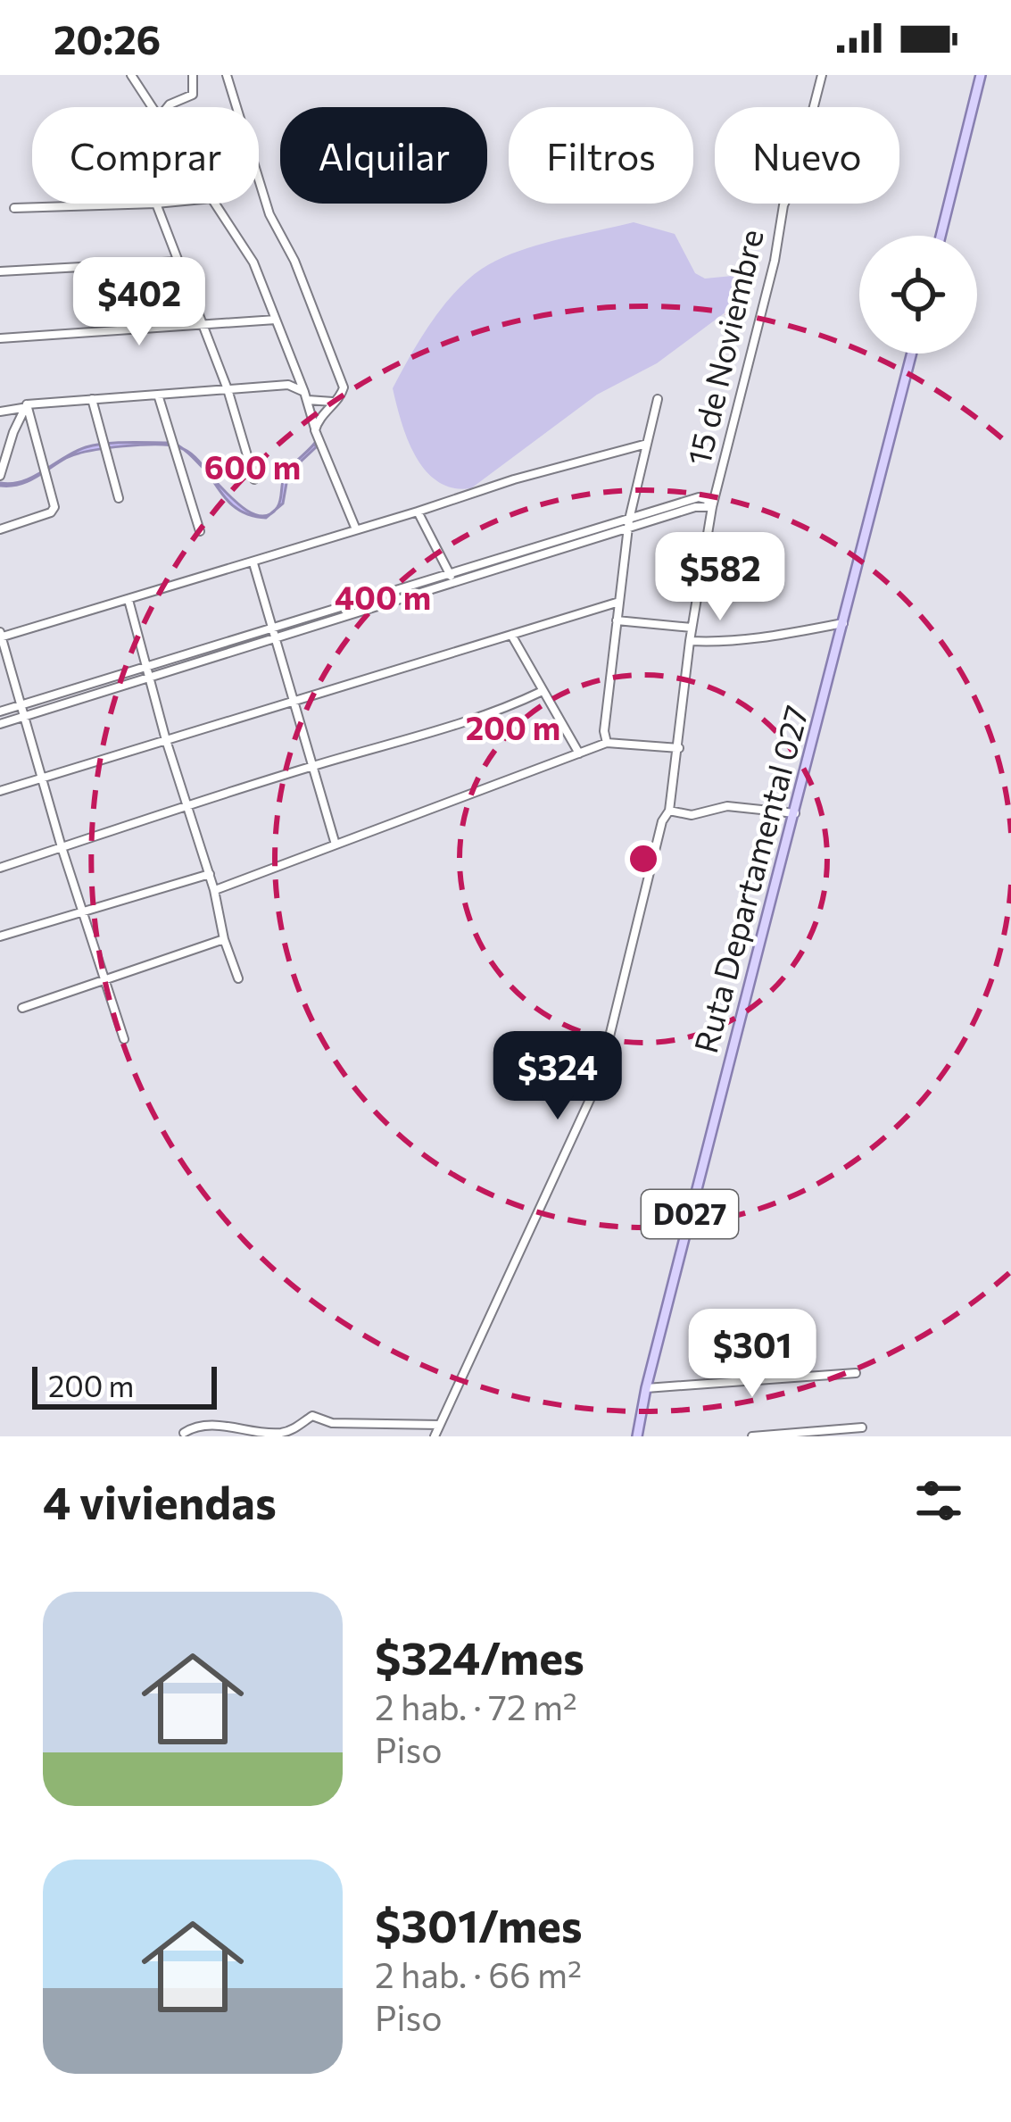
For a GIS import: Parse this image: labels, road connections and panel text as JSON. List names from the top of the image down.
{
  "streets": {
    "main road": ["Ruta Departamental 027", "D027"],
    "street": ["15 de Noviembre"]
  },
  "scale_bar": "200 m",
  "page": {
    "status": "20:26",
    "chip": [
      "Comprar",
      "Alquilar",
      "Filtros",
      "Nuevo"
    ],
    "price": [
      "$402",
      "$582",
      "$324",
      "$301"
    ],
    "scale": "200 m",
    "heading": "4 viviendas",
    "list": [
      {
        "name": "$324/mes",
        "note": "2 hab. · 72 m² · Piso"
      },
      {
        "name": "$301/mes",
        "note": "2 hab. · 66 m² · Piso"
      }
    ]
  },
  "rings": ["600 m", "400 m", "200 m"]
}
